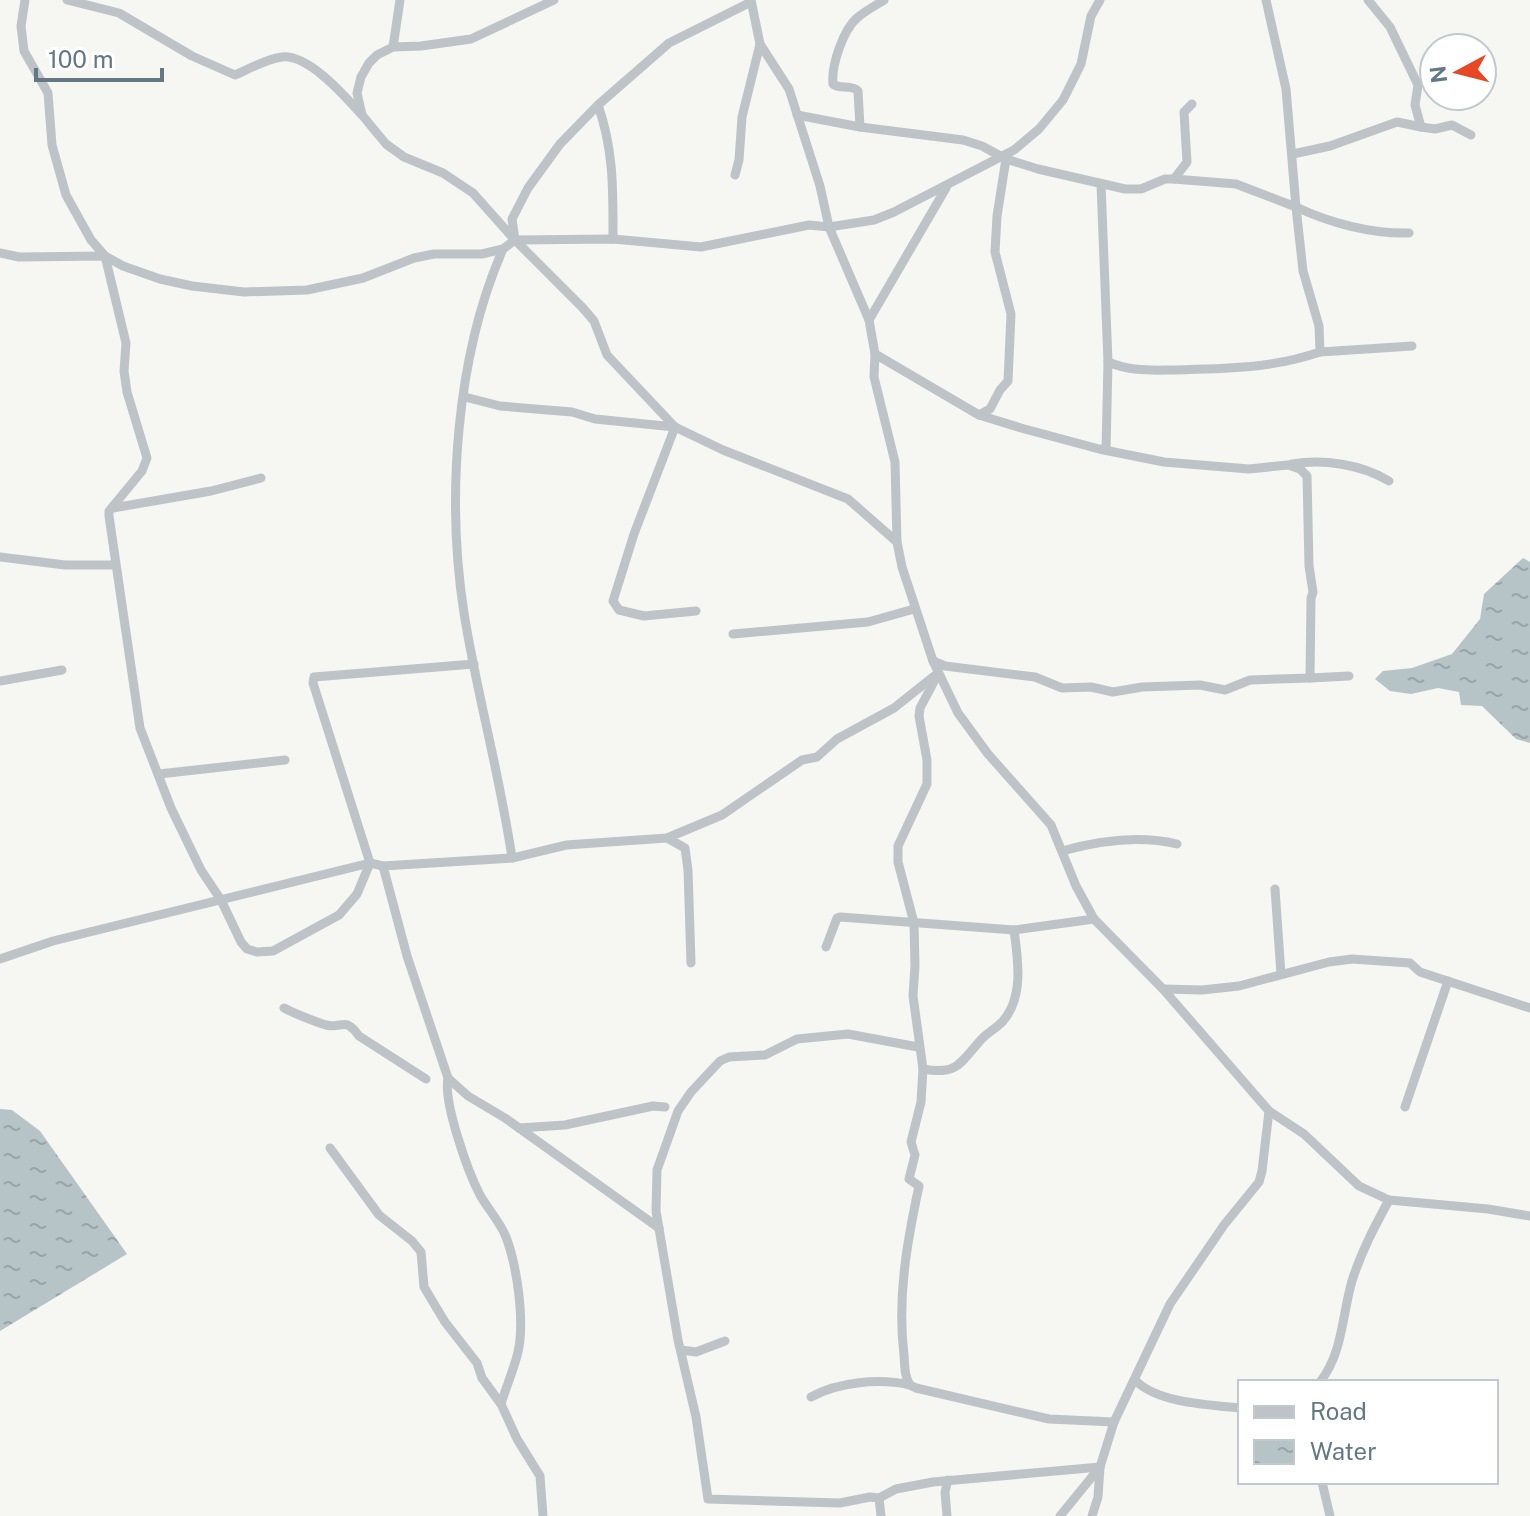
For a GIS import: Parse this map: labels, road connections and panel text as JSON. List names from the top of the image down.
{
  "legend": ["Road", "Water"],
  "scale_bar": "100 m",
  "north": "left"
}
